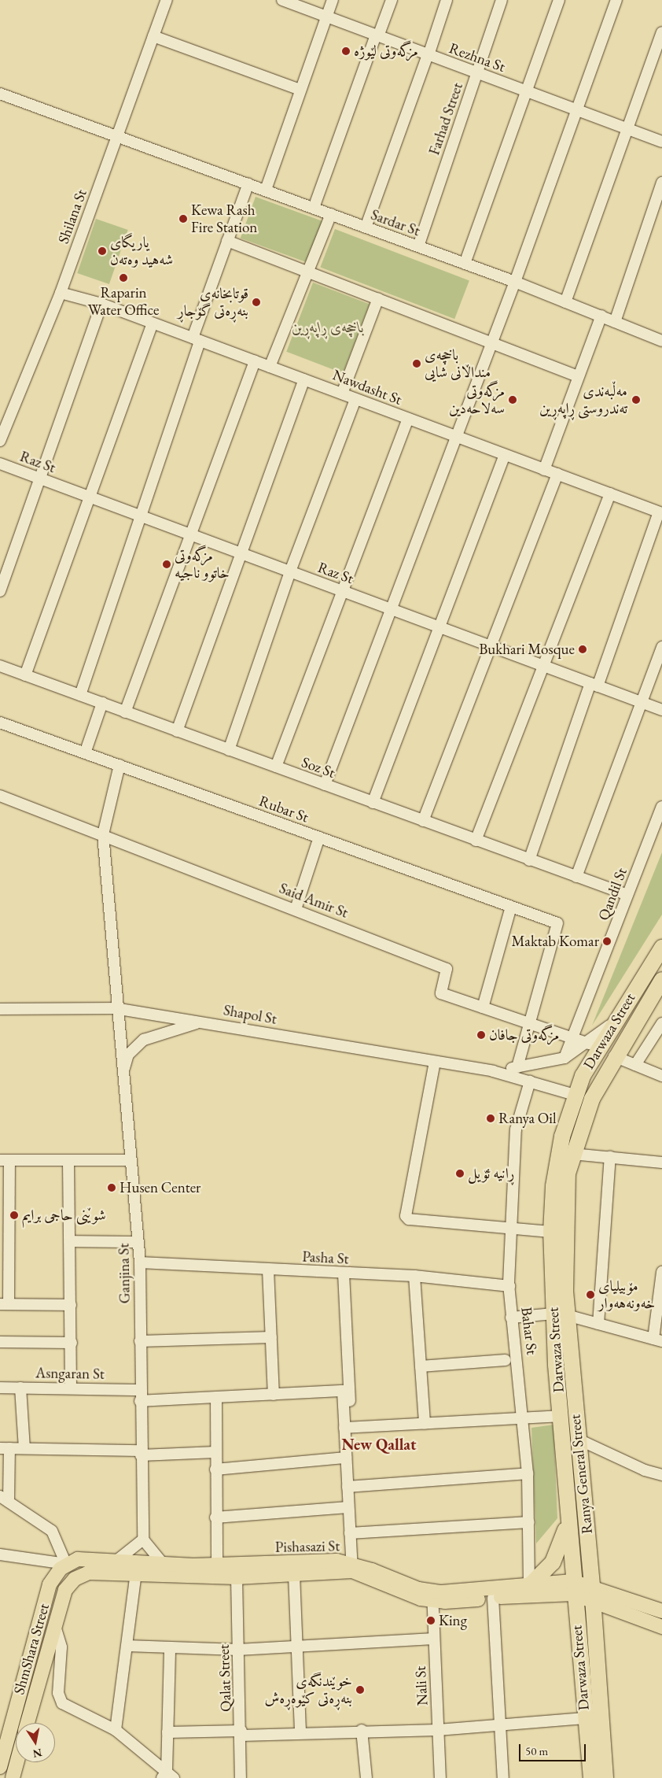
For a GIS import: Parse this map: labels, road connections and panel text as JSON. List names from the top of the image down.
{
  "streets": {
    "highway": ["Darwaza Street", "Ranya General Street"],
    "main road": ["Pishasazi St", "ShmShara Street"],
    "street": [
      "Rezhna St",
      "Farhad Street",
      "Shilana St",
      "Sardar St",
      "Nawdasht St",
      "Raz St",
      "Soz St",
      "Rubar St",
      "Qandil St",
      "Said Amir St",
      "Shapol St",
      "Pasha St",
      "Ganjina St",
      "Bahar St",
      "Asngaran St",
      "Qalat Street",
      "Nali St"
    ]
  },
  "crossings": [
    ["Rezhna St", "Farhad Street"],
    ["Farhad Street", "Sardar St"],
    ["Shilana St", "Sardar St"],
    ["Shilana St", "Nawdasht St"],
    ["Soz St", "Qandil St"],
    ["Rubar St", "Said Amir St"],
    ["Rubar St", "Ganjina St"],
    ["Qandil St", "Said Amir St"],
    ["Said Amir St", "Ganjina St"],
    ["Shapol St", "Ganjina St"],
    ["Darwaza Street", "Ranya General Street"],
    ["Darwaza Street", "Pishasazi St"],
    ["Pasha St", "Ganjina St"],
    ["Pasha St", "Bahar St"],
    ["Ganjina St", "Asngaran St"],
    ["Bahar St", "Pishasazi St"],
    ["Ranya General Street", "Pishasazi St"],
    ["Pishasazi St", "ShmShara Street"],
    ["Pishasazi St", "Qalat Street"],
    ["Pishasazi St", "Nali St"]
  ],
  "districts": ["New Qallat"],
  "parks": ["باخچەی ڕاپەڕین"],
  "places": [
    "مزگەوتی لێوژە",
    "Kewa Rash Fire Station",
    "یاریگای شەهید وەتەن",
    "Raparin Water Office",
    "قوتابخانەی بنەڕەتی گۆجاڕ",
    "باخچەی منداڵانی شایی",
    "مزگەوتی سەلاحەدین",
    "مەڵبەندی تەندروستی ڕاپەڕین",
    "مزگەوتی خاتوو ناجیە",
    "Bukhari Mosque",
    "Maktab Komar",
    "مزگەوتی جافان",
    "Ranya Oil",
    "ڕانیە ئۆیل",
    "Husen Center",
    "شوێنی حاجی برایم",
    "مۆبیلیای خەونەهەوار",
    "King",
    "خوێندنگەی بنەڕەتی کێوەڕەش"
  ],
  "scale_bar": "50 m",
  "north": "bottom"
}
